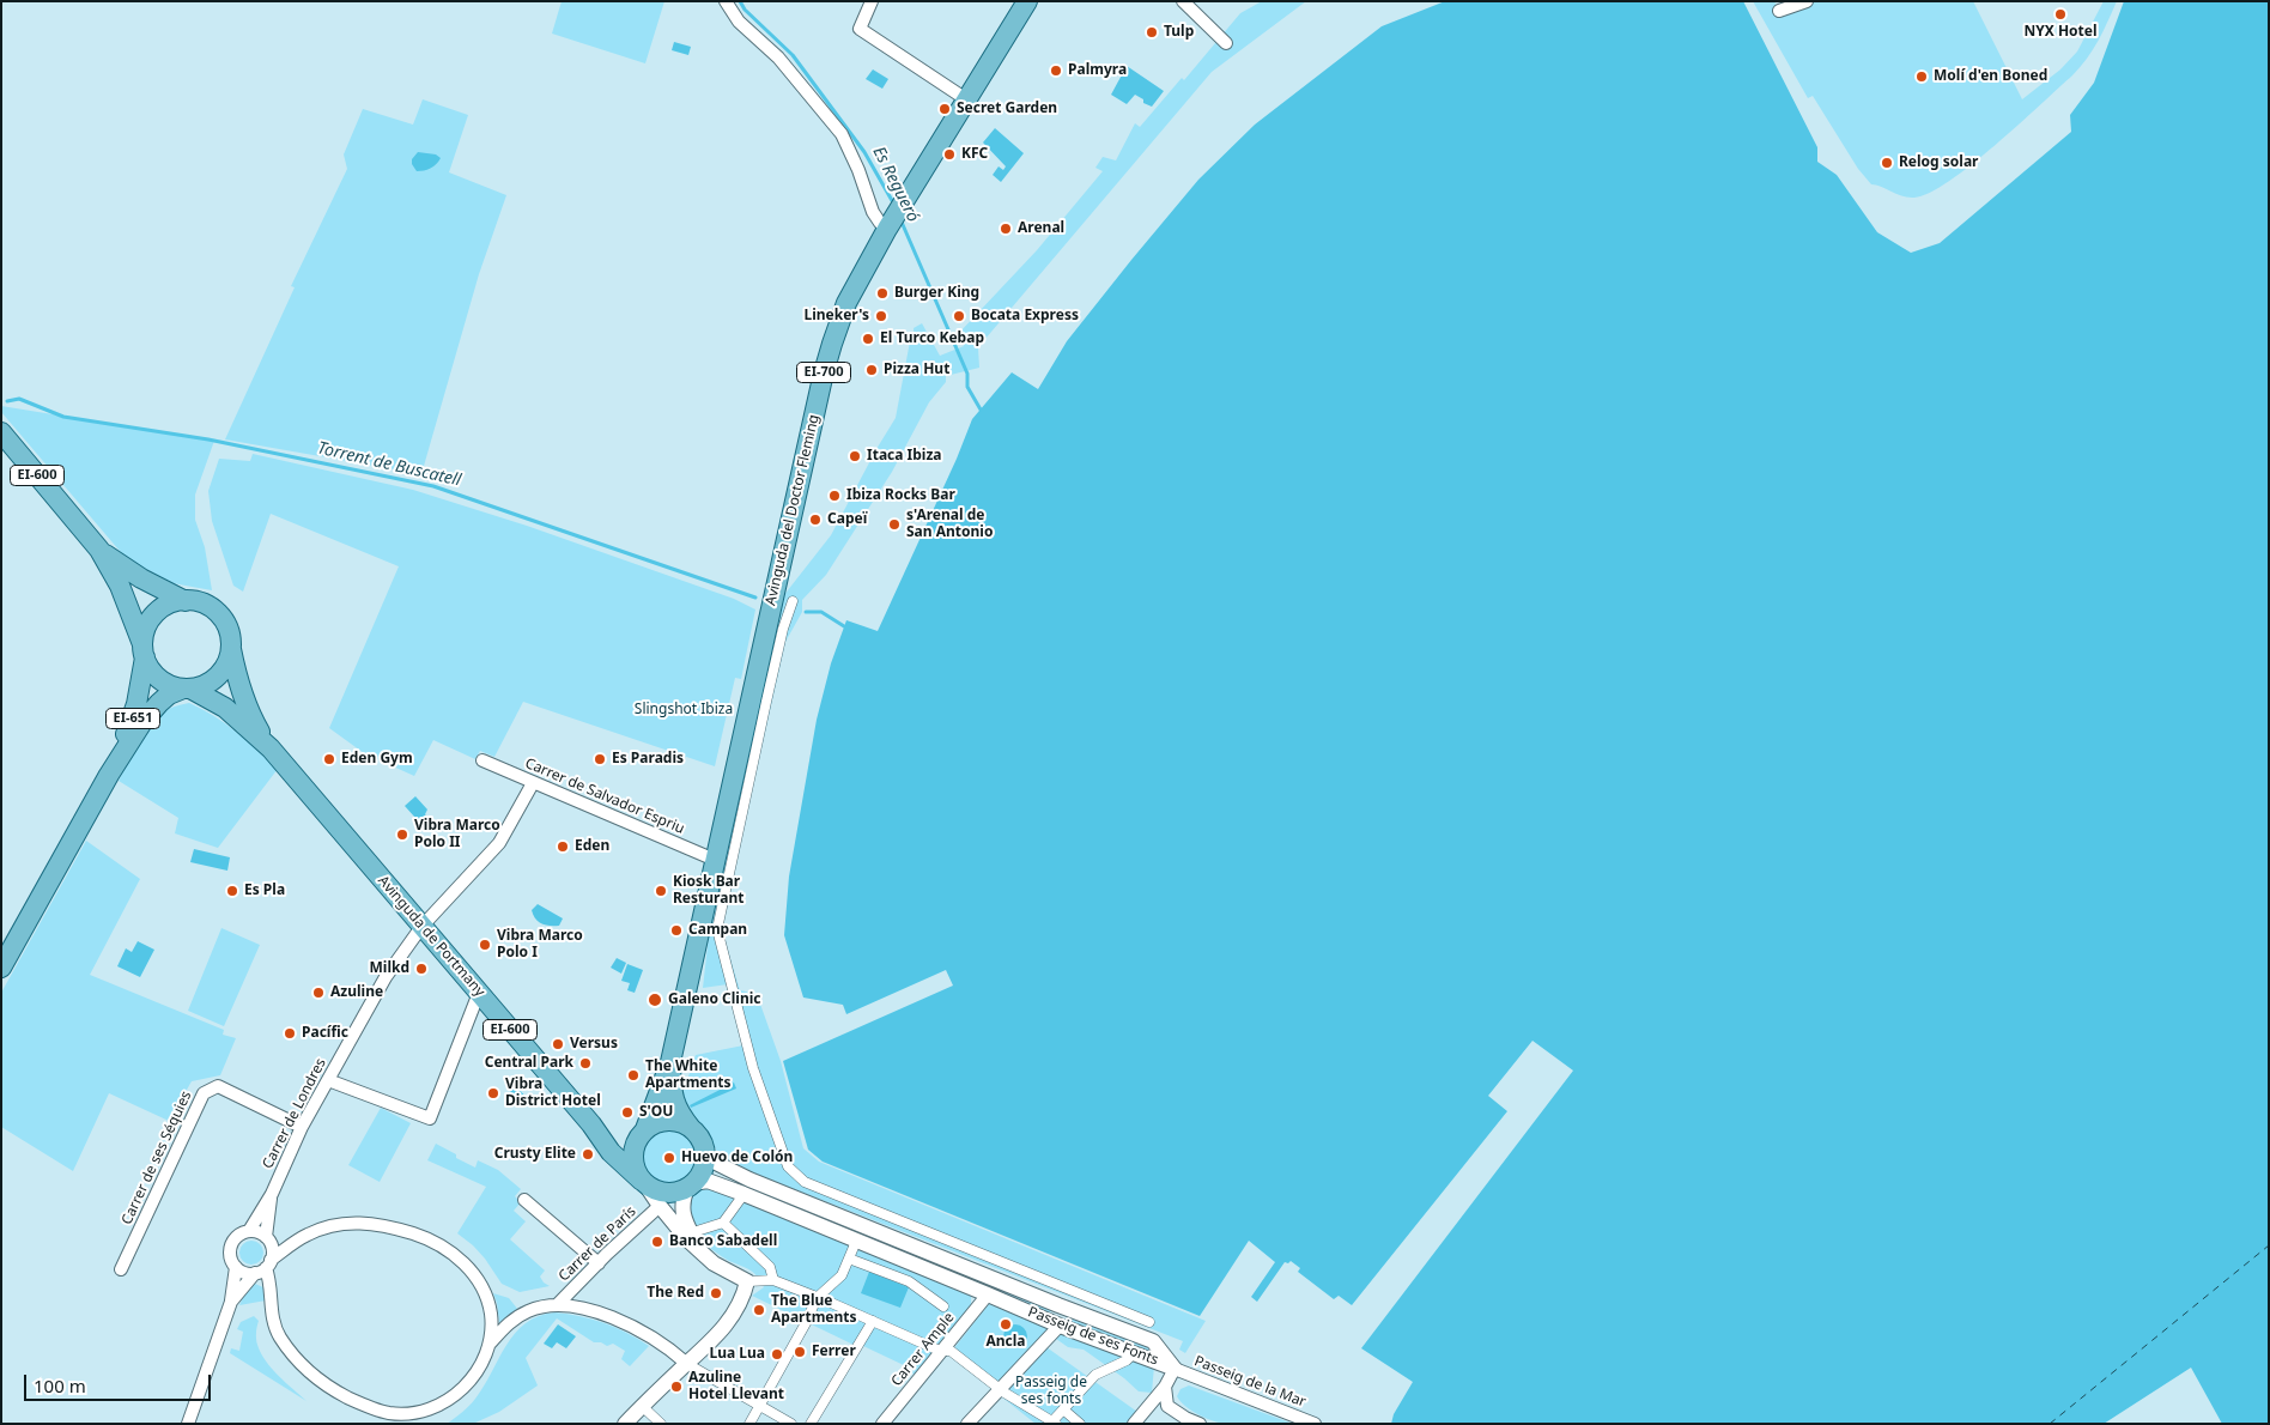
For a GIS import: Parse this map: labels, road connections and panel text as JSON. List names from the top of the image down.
{
  "streets": {
    "main road": [
      "EI-700",
      "EI-600",
      "Avinguda del Doctor Fleming",
      "EI-651",
      "Avinguda de Portmany"
    ],
    "street": [
      "Carrer de Salvador Espriu",
      "Carrer de Londres",
      "Carrer de ses Séquies",
      "Carrer de París",
      "Passeig de ses Fonts",
      "Carrer Ample",
      "Passeig de la Mar"
    ]
  },
  "crossings": [
    ["EI-600", "EI-651"],
    ["EI-600", "Avinguda de Portmany"],
    ["Avinguda del Doctor Fleming", "Carrer de Salvador Espriu"],
    ["Avinguda del Doctor Fleming", "Avinguda de Portmany"],
    ["Avinguda del Doctor Fleming", "Passeig de ses Fonts"],
    ["EI-651", "Avinguda de Portmany"],
    ["Carrer de Salvador Espriu", "Carrer de Londres"],
    ["Avinguda de Portmany", "Carrer de Londres"],
    ["Avinguda de Portmany", "Passeig de ses Fonts"],
    ["Carrer de Londres", "Carrer de ses Séquies"],
    ["Passeig de ses Fonts", "Carrer Ample"],
    ["Passeig de ses Fonts", "Passeig de la Mar"]
  ],
  "water": ["Es Regueró", "Torrent de Buscatell"],
  "parks": ["Slingshot Ibiza", "Passeig de ses fonts"],
  "places": [
    "NYX Hotel",
    "Tulp",
    "Palmyra",
    "Molí d'en Boned",
    "Secret Garden",
    "KFC",
    "Relog solar",
    "Arenal",
    "Burger King",
    "Lineker's",
    "Bocata Express",
    "El Turco Kebap",
    "Pizza Hut",
    "Itaca Ibiza",
    "Ibiza Rocks Bar",
    "Capeï",
    "s'Arenal de San Antonio",
    "Eden Gym",
    "Es Paradis",
    "Vibra Marco Polo II",
    "Eden",
    "Es Pla",
    "Kiosk Bar Resturant",
    "Campan",
    "Vibra Marco Polo I",
    "Milkd",
    "Azuline",
    "Galeno Clinic",
    "Pacífic",
    "Versus",
    "Central Park",
    "The White Apartments",
    "Vibra District Hotel",
    "S'OU",
    "Crusty Elite",
    "Huevo de Colón",
    "Banco Sabadell",
    "The Red",
    "The Blue Apartments",
    "Ancla",
    "Ferrer",
    "Lua Lua",
    "Azuline Hotel Llevant"
  ],
  "scale_bar": "100 m"
}
